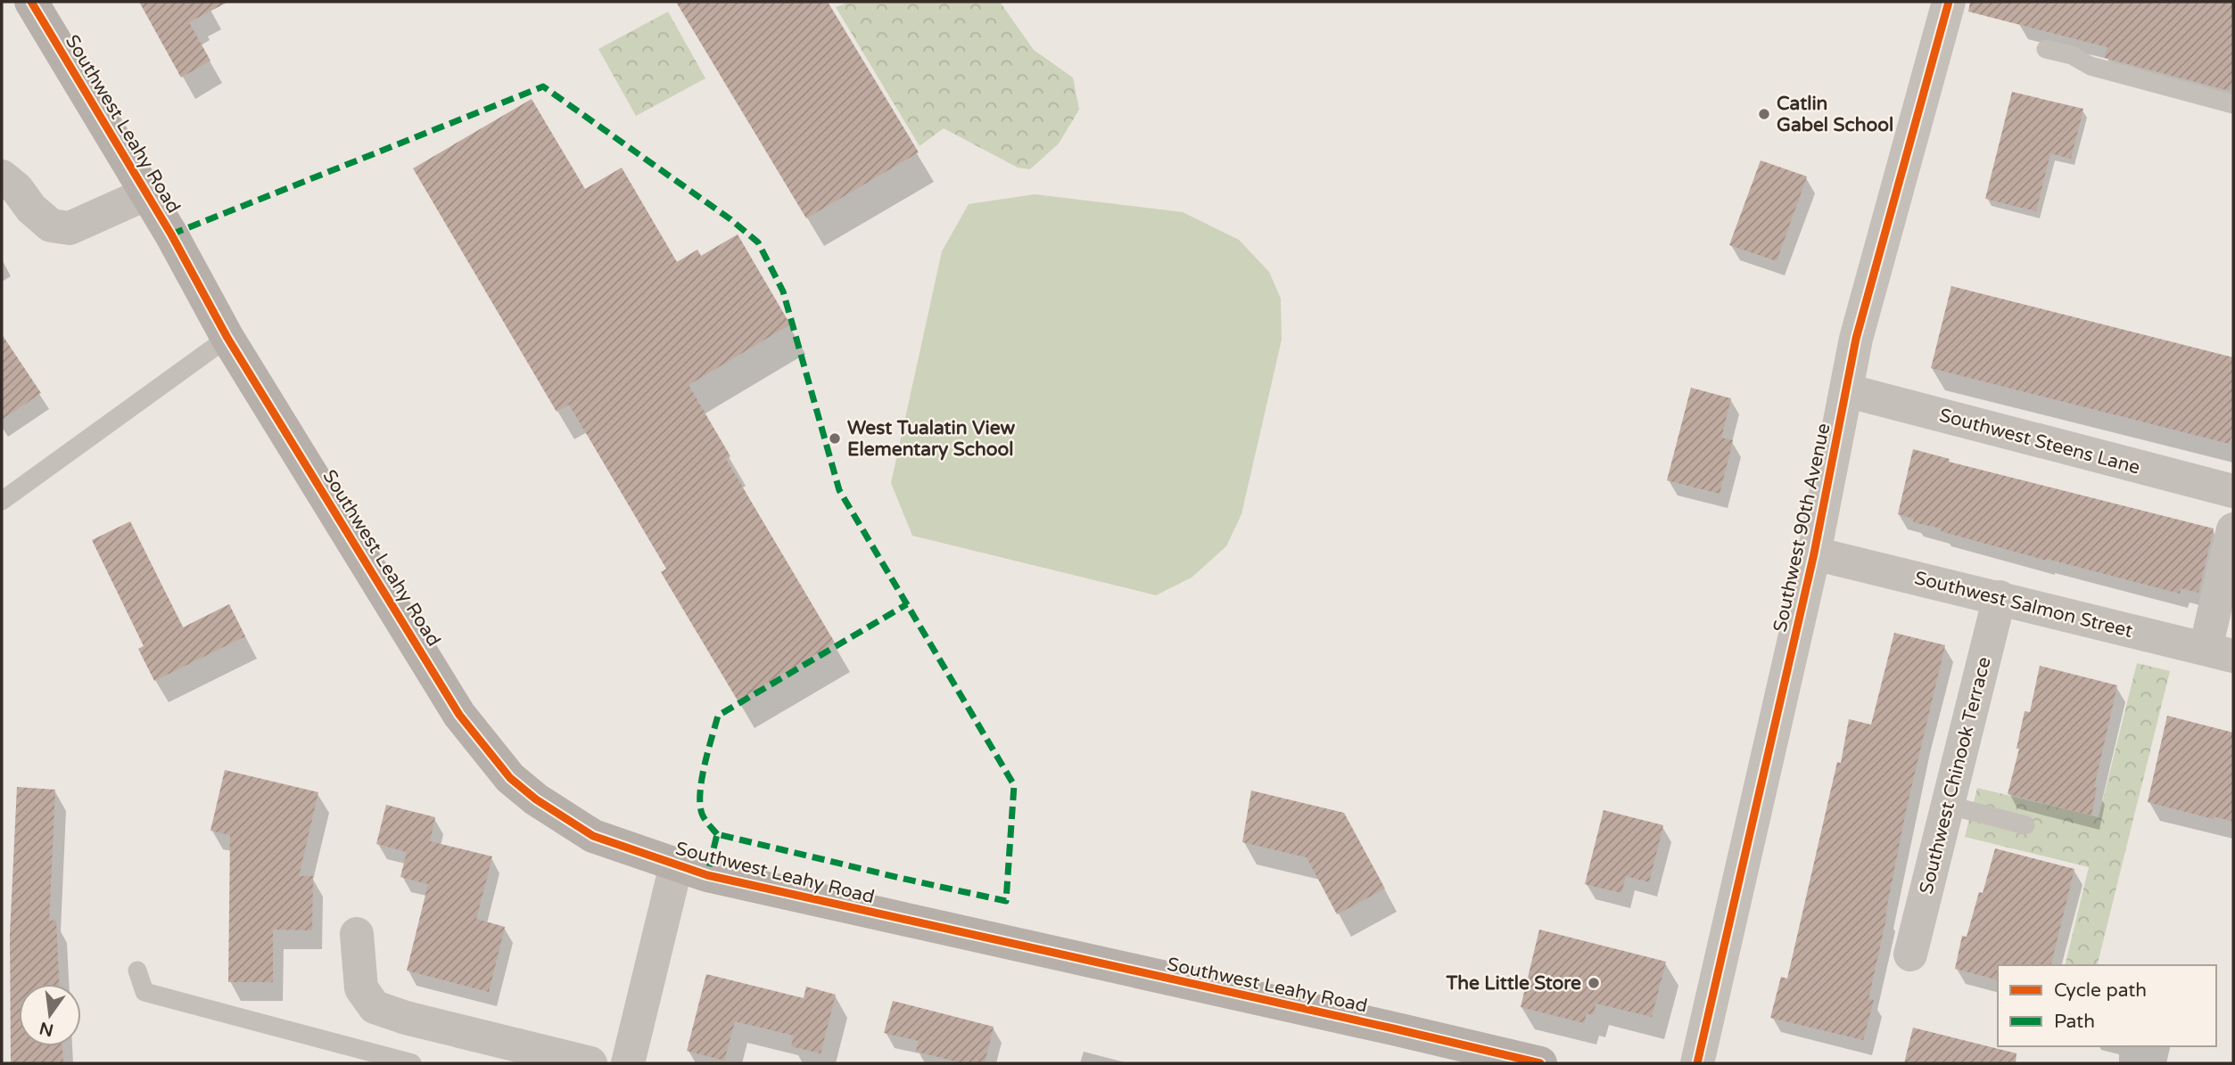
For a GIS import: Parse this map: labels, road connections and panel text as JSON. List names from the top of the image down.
{
  "streets": {
    "street": [
      "Southwest Leahy Road",
      "Southwest Steens Lane",
      "Southwest 90th Avenue",
      "Southwest Salmon Street",
      "Southwest Chinook Terrace"
    ]
  },
  "crossings": [
    ["Southwest Steens Lane", "Southwest 90th Avenue"],
    ["Southwest 90th Avenue", "Southwest Salmon Street"],
    ["Southwest Salmon Street", "Southwest Chinook Terrace"]
  ],
  "places": ["Catlin Gabel School", "West Tualatin View Elementary School", "The Little Store"],
  "legend": ["Cycle path", "Path"],
  "north": "bottom"
}
